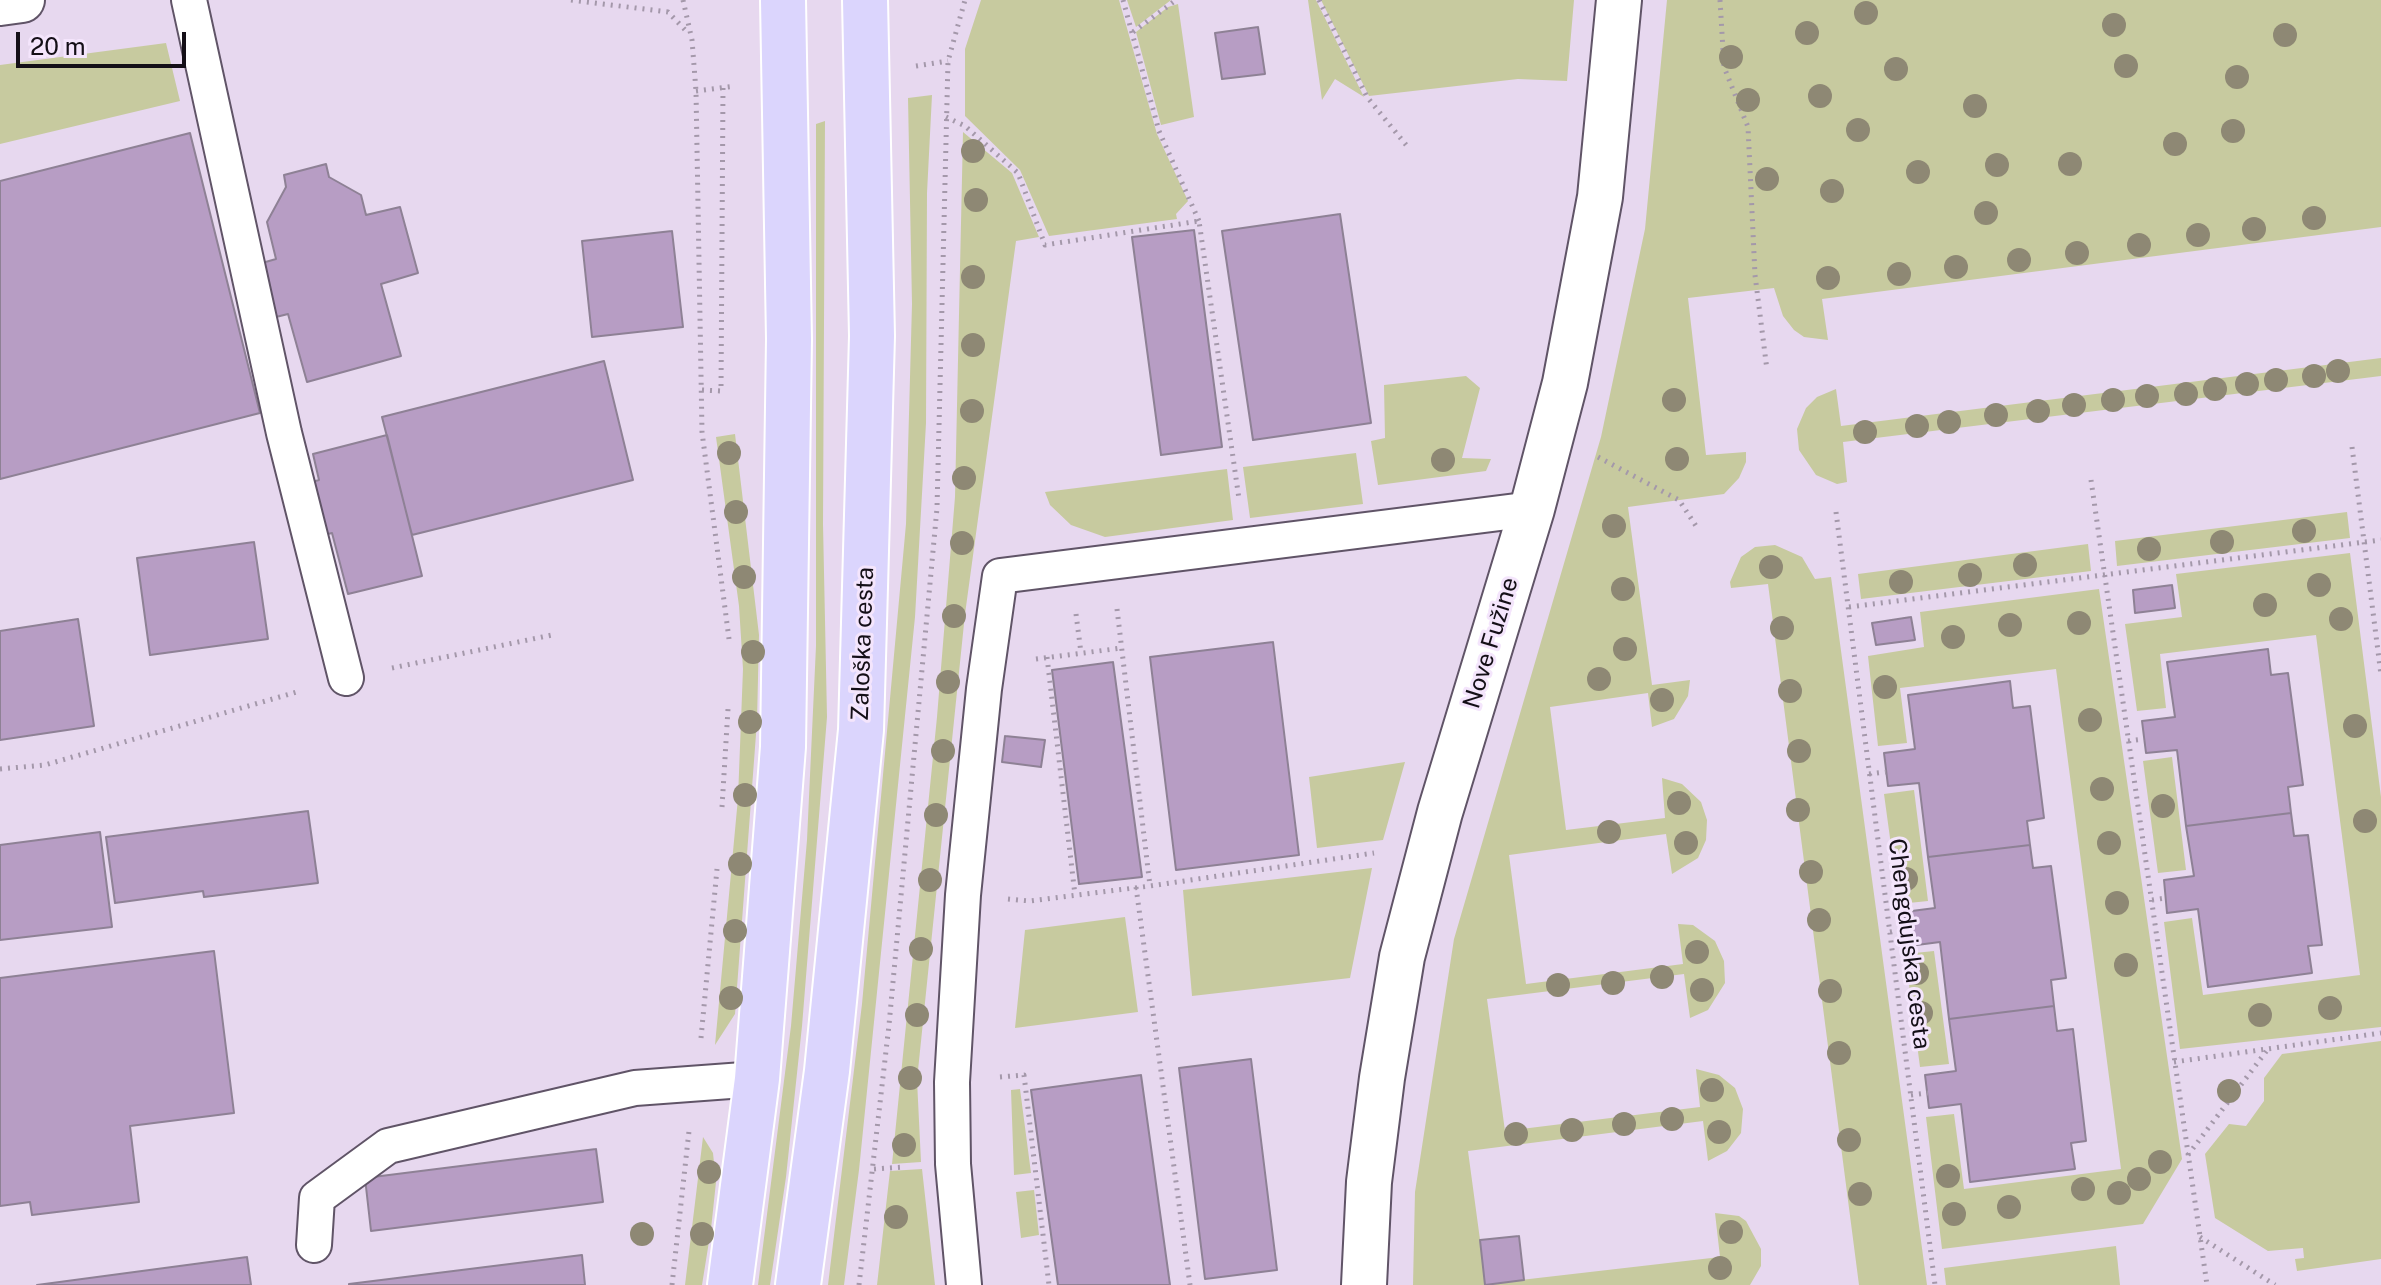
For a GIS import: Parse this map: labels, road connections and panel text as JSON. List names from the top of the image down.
{
  "streets": {
    "main road": ["Zaloška cesta"],
    "street": ["Nove Fužine"],
    "path": ["Chengdujska cesta"]
  },
  "scale_bar": "20 m"
}
